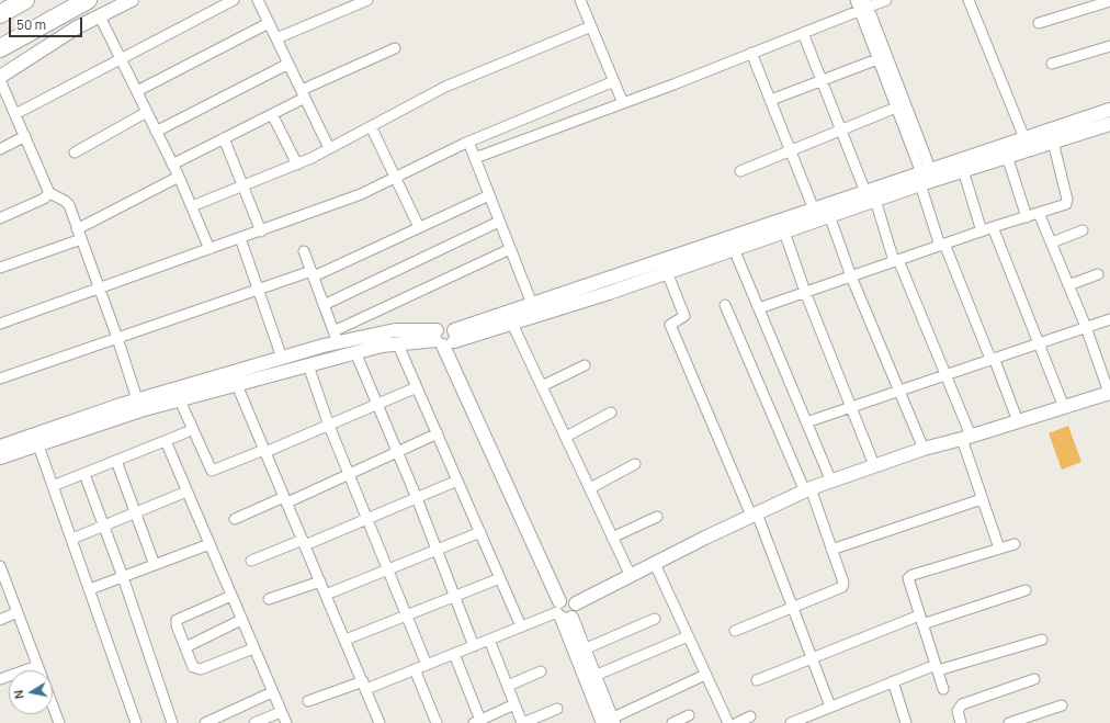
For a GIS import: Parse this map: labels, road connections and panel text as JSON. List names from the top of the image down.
{
  "scale_bar": "50 m",
  "north": "left"
}
